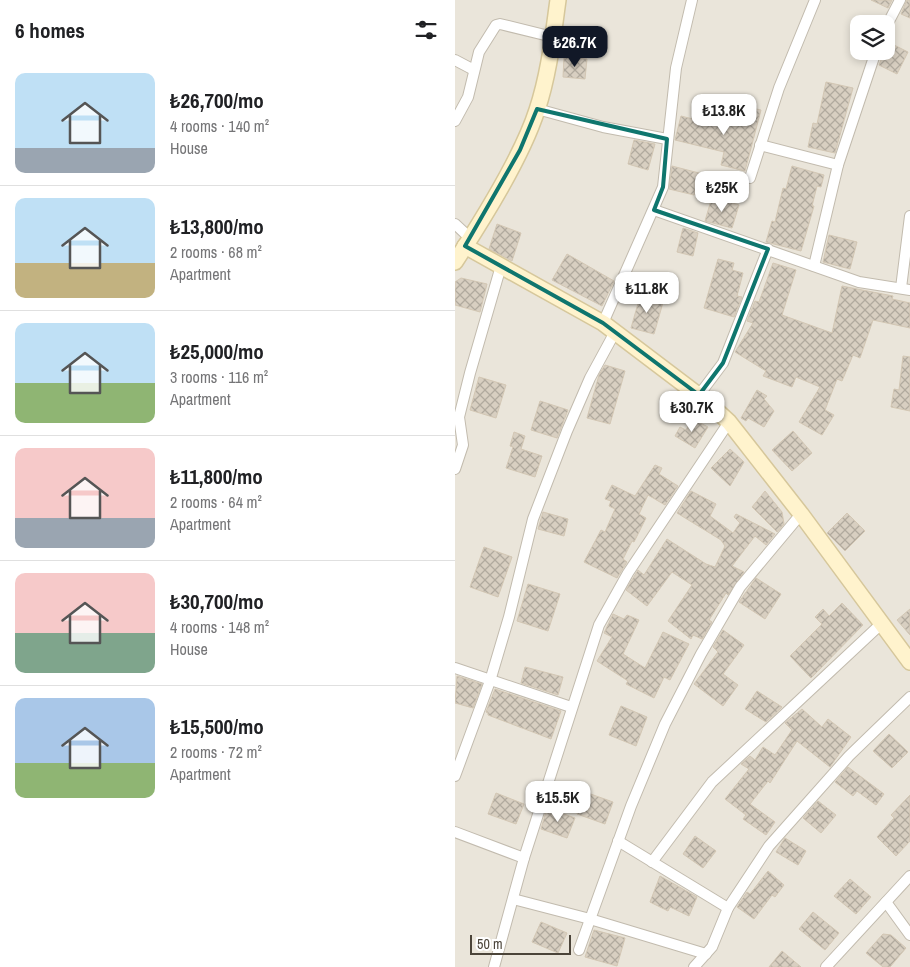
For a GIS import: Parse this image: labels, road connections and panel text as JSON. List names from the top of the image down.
{
  "scale_bar": "50 m",
  "page": {
    "heading": "6 homes",
    "price": [
      "₺26.7K",
      "₺13.8K",
      "₺25K",
      "₺11.8K",
      "₺30.7K",
      "₺15.5K"
    ],
    "list": [
      {
        "name": "₺26,700/mo",
        "note": "4 rooms · 140 m² · House"
      },
      {
        "name": "₺13,800/mo",
        "note": "2 rooms · 68 m² · Apartment"
      },
      {
        "name": "₺25,000/mo",
        "note": "3 rooms · 116 m² · Apartment"
      },
      {
        "name": "₺11,800/mo",
        "note": "2 rooms · 64 m² · Apartment"
      },
      {
        "name": "₺30,700/mo",
        "note": "4 rooms · 148 m² · House"
      },
      {
        "name": "₺15,500/mo",
        "note": "2 rooms · 72 m² · Apartment"
      }
    ],
    "scale": "50 m"
  }
}
